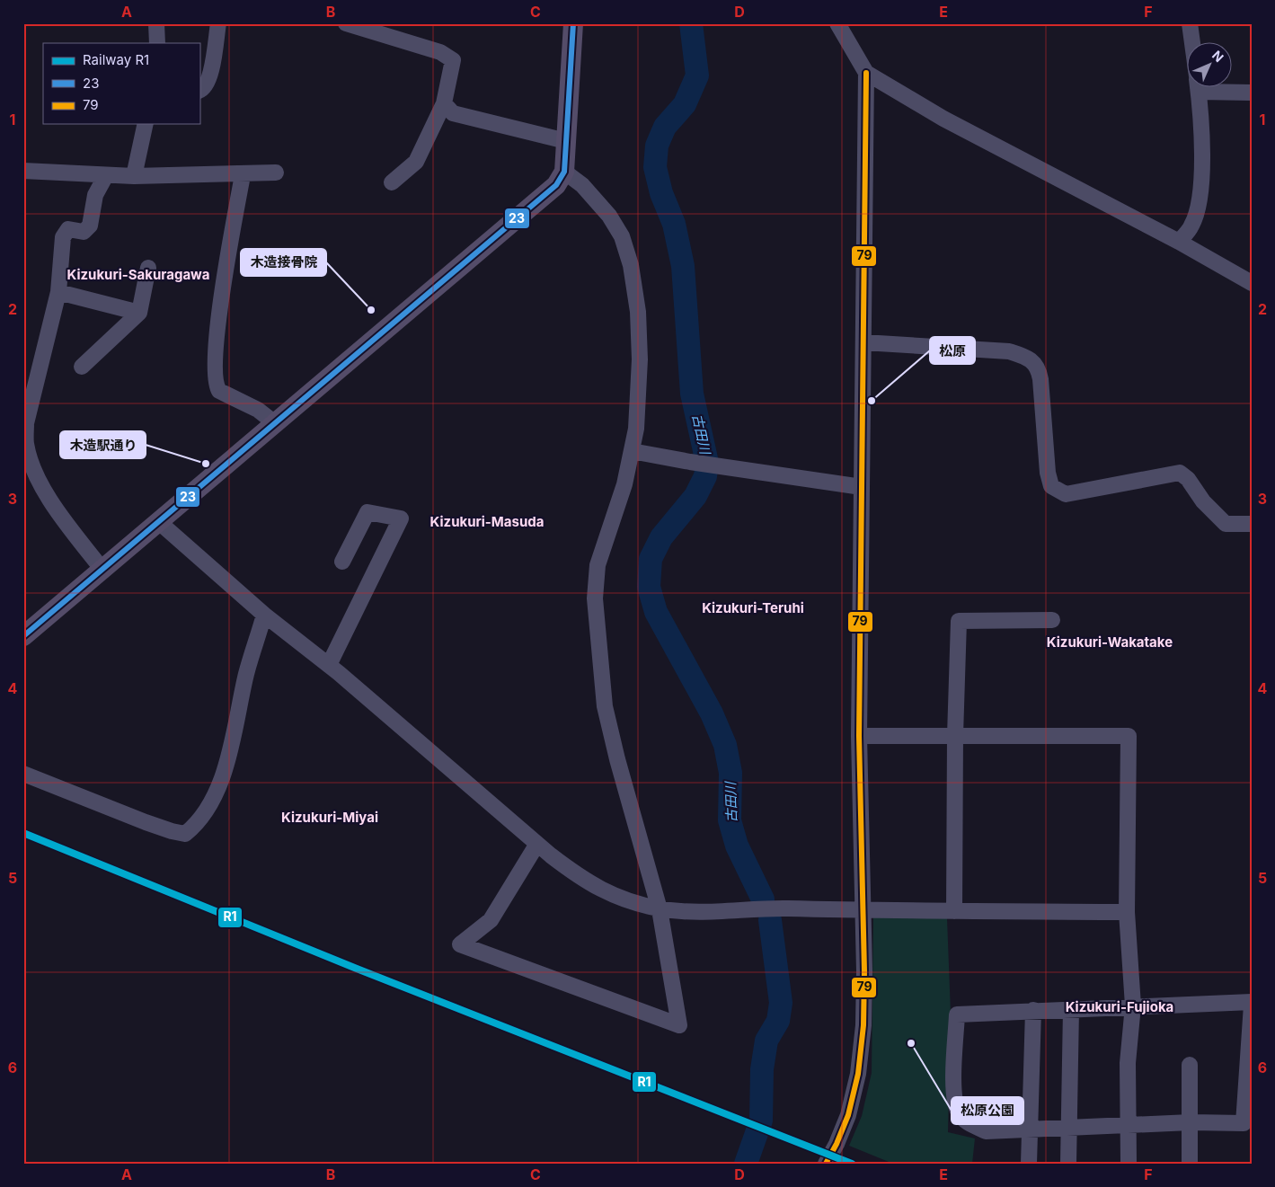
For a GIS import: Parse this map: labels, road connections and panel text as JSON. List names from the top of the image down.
{
  "districts": [
    "Kizukuri-Sakuragawa",
    "Kizukuri-Masuda",
    "Kizukuri-Teruhi",
    "Kizukuri-Wakatake",
    "Kizukuri-Miyai",
    "Kizukuri-Fujioka"
  ],
  "water": ["古田川"],
  "places": [
    "木造接骨院",
    "松原",
    "木造駅通り",
    "松原公園"
  ],
  "lines": ["transit line 23", "transit line 79", "rail line R1"],
  "legend": ["Railway R1", "23", "79"],
  "north": "top right",
  "grid": {
    "columns": [
      "A",
      "B",
      "C",
      "D",
      "E",
      "F"
    ],
    "rows": [
      "1",
      "2",
      "3",
      "4",
      "5",
      "6"
    ]
  }
}
